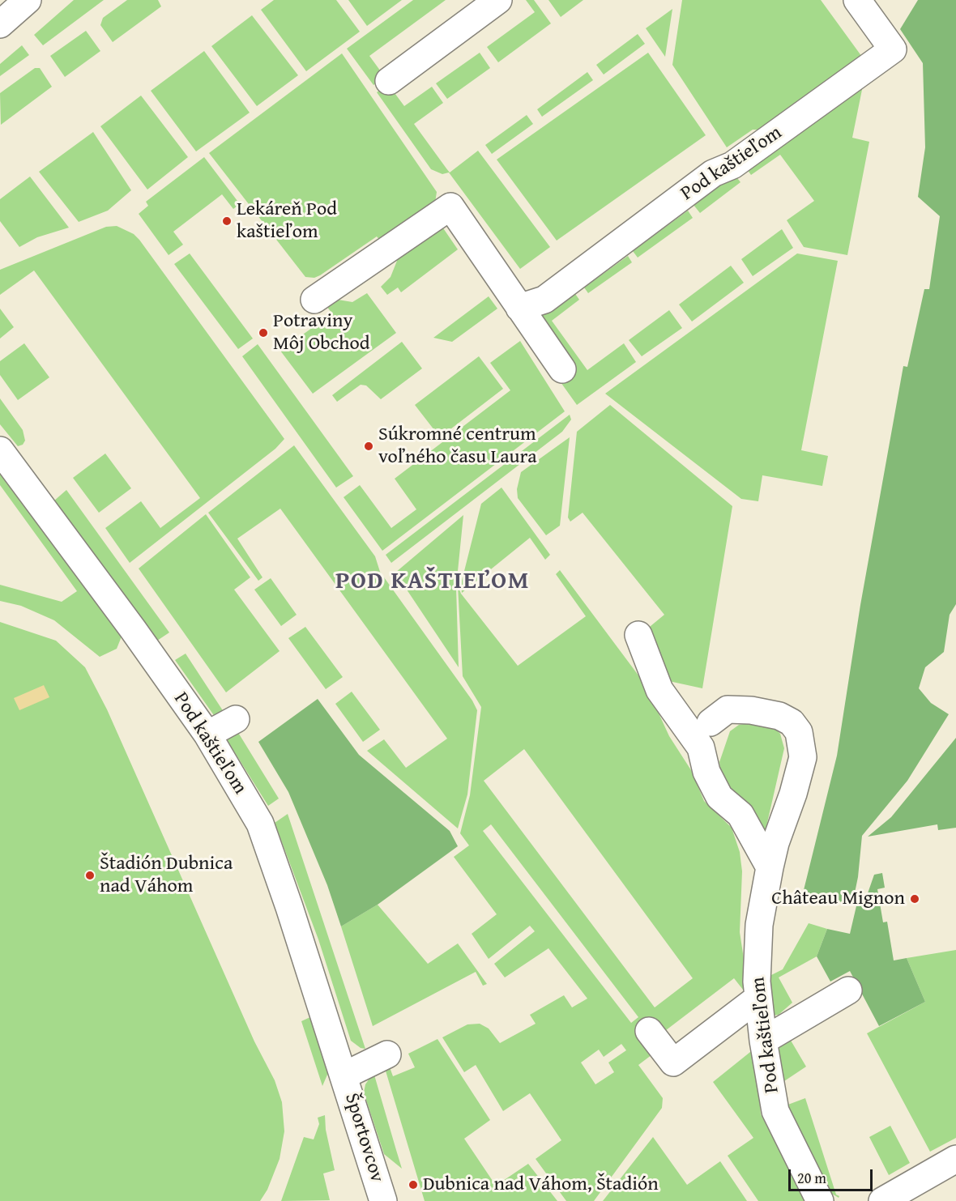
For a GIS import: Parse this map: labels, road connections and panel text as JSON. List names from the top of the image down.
{
  "streets": {
    "street": ["Pod kaštieľom", "Športovcov"]
  },
  "crossings": [
    ["Pod kaštieľom", "Športovcov"]
  ],
  "districts": ["POD KAŠTIEĽOM"],
  "places": [
    "Lekáreň Pod kaštieľom",
    "Potraviny Môj Obchod",
    "Súkromné centrum voľného času Laura",
    "Štadión Dubnica nad Váhom",
    "Château Mignon",
    "Dubnica nad Váhom, Štadión"
  ],
  "scale_bar": "20 m"
}
